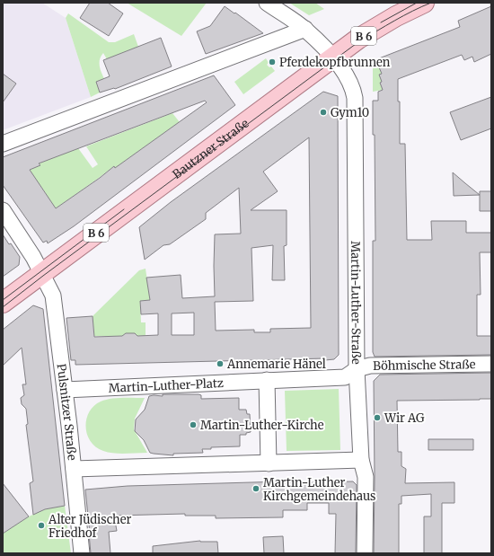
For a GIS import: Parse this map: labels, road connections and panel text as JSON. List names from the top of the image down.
{
  "streets": {
    "main road": ["B 6", "Bautzner Straße"],
    "street": [
      "Martin-Luther-Straße",
      "Böhmische Straße",
      "Martin-Luther-Platz",
      "Pulsnitzer Straße"
    ]
  },
  "crossings": [
    ["Bautzner Straße", "Martin-Luther-Straße"],
    ["Bautzner Straße", "Pulsnitzer Straße"],
    ["Martin-Luther-Straße", "Böhmische Straße"],
    ["Martin-Luther-Straße", "Martin-Luther-Platz"],
    ["Böhmische Straße", "Martin-Luther-Platz"],
    ["Martin-Luther-Platz", "Pulsnitzer Straße"]
  ],
  "places": [
    "Pferdekopfbrunnen",
    "Gym10",
    "Annemarie Hänel",
    "Wir AG",
    "Martin-Luther-Kirche",
    "Martin-Luther Kirchgemeindehaus",
    "Alter Jüdischer Friedhof"
  ]
}
